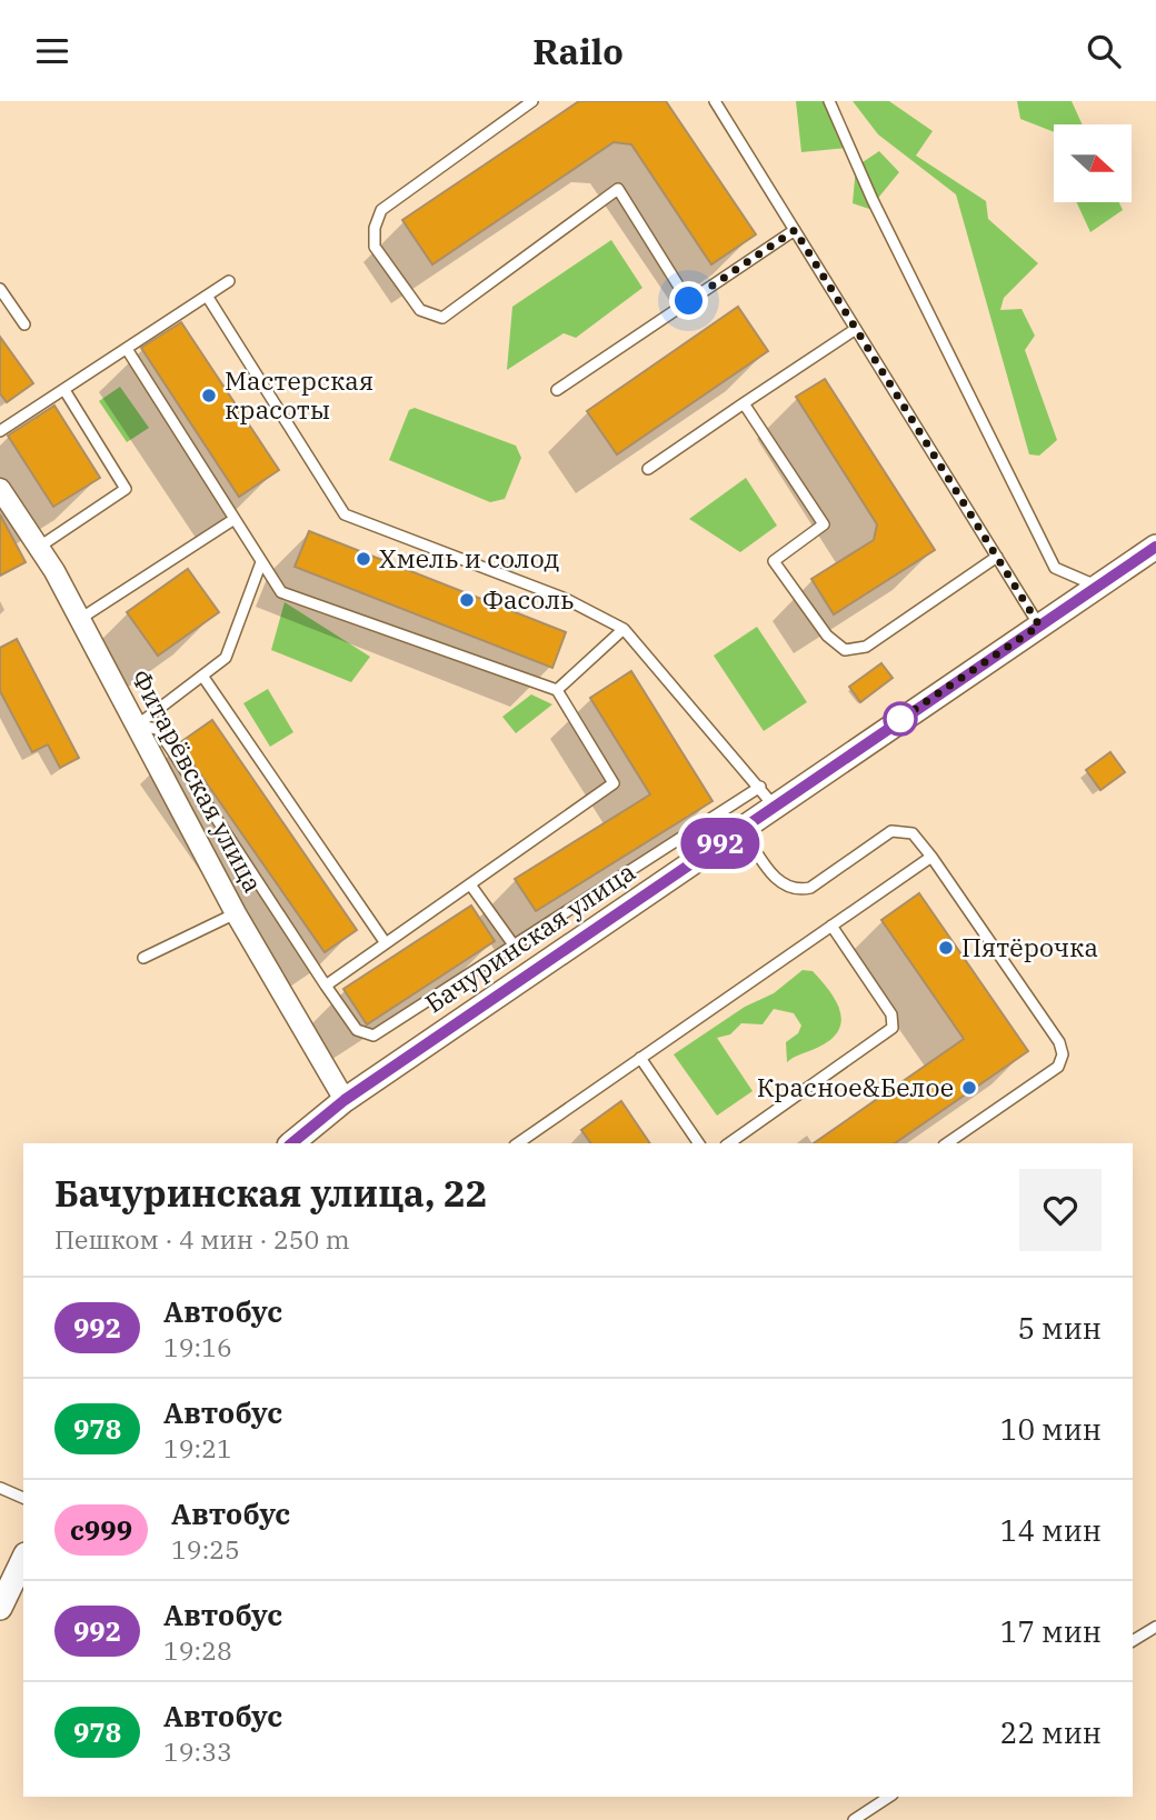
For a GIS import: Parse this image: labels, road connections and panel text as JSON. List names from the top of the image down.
{
  "streets": {
    "street": ["Фитарёвская улица", "Бачуринская улица"]
  },
  "crossings": [
    ["Фитарёвская улица", "Бачуринская улица"]
  ],
  "places": [
    "Мастерская красоты",
    "Хмель и солод",
    "Фасоль",
    "Пятёрочка",
    "Красное&Белое"
  ],
  "lines": ["bus line 992"],
  "north": "right",
  "page": {
    "header": "Railo",
    "on_map": "992",
    "heading": ["Бачуринская улица, 22", "Пешком · 4 мин · 250 m"],
    "list": [
      {
        "mark": "992",
        "name": "Автобус",
        "note": "19:16",
        "value": "5 мин"
      },
      {
        "mark": "978",
        "name": "Автобус",
        "note": "19:21",
        "value": "10 мин"
      },
      {
        "mark": "с999",
        "name": "Автобус",
        "note": "19:25",
        "value": "14 мин"
      },
      {
        "mark": "992",
        "name": "Автобус",
        "note": "19:28",
        "value": "17 мин"
      },
      {
        "mark": "978",
        "name": "Автобус",
        "note": "19:33",
        "value": "22 мин"
      }
    ]
  }
}
